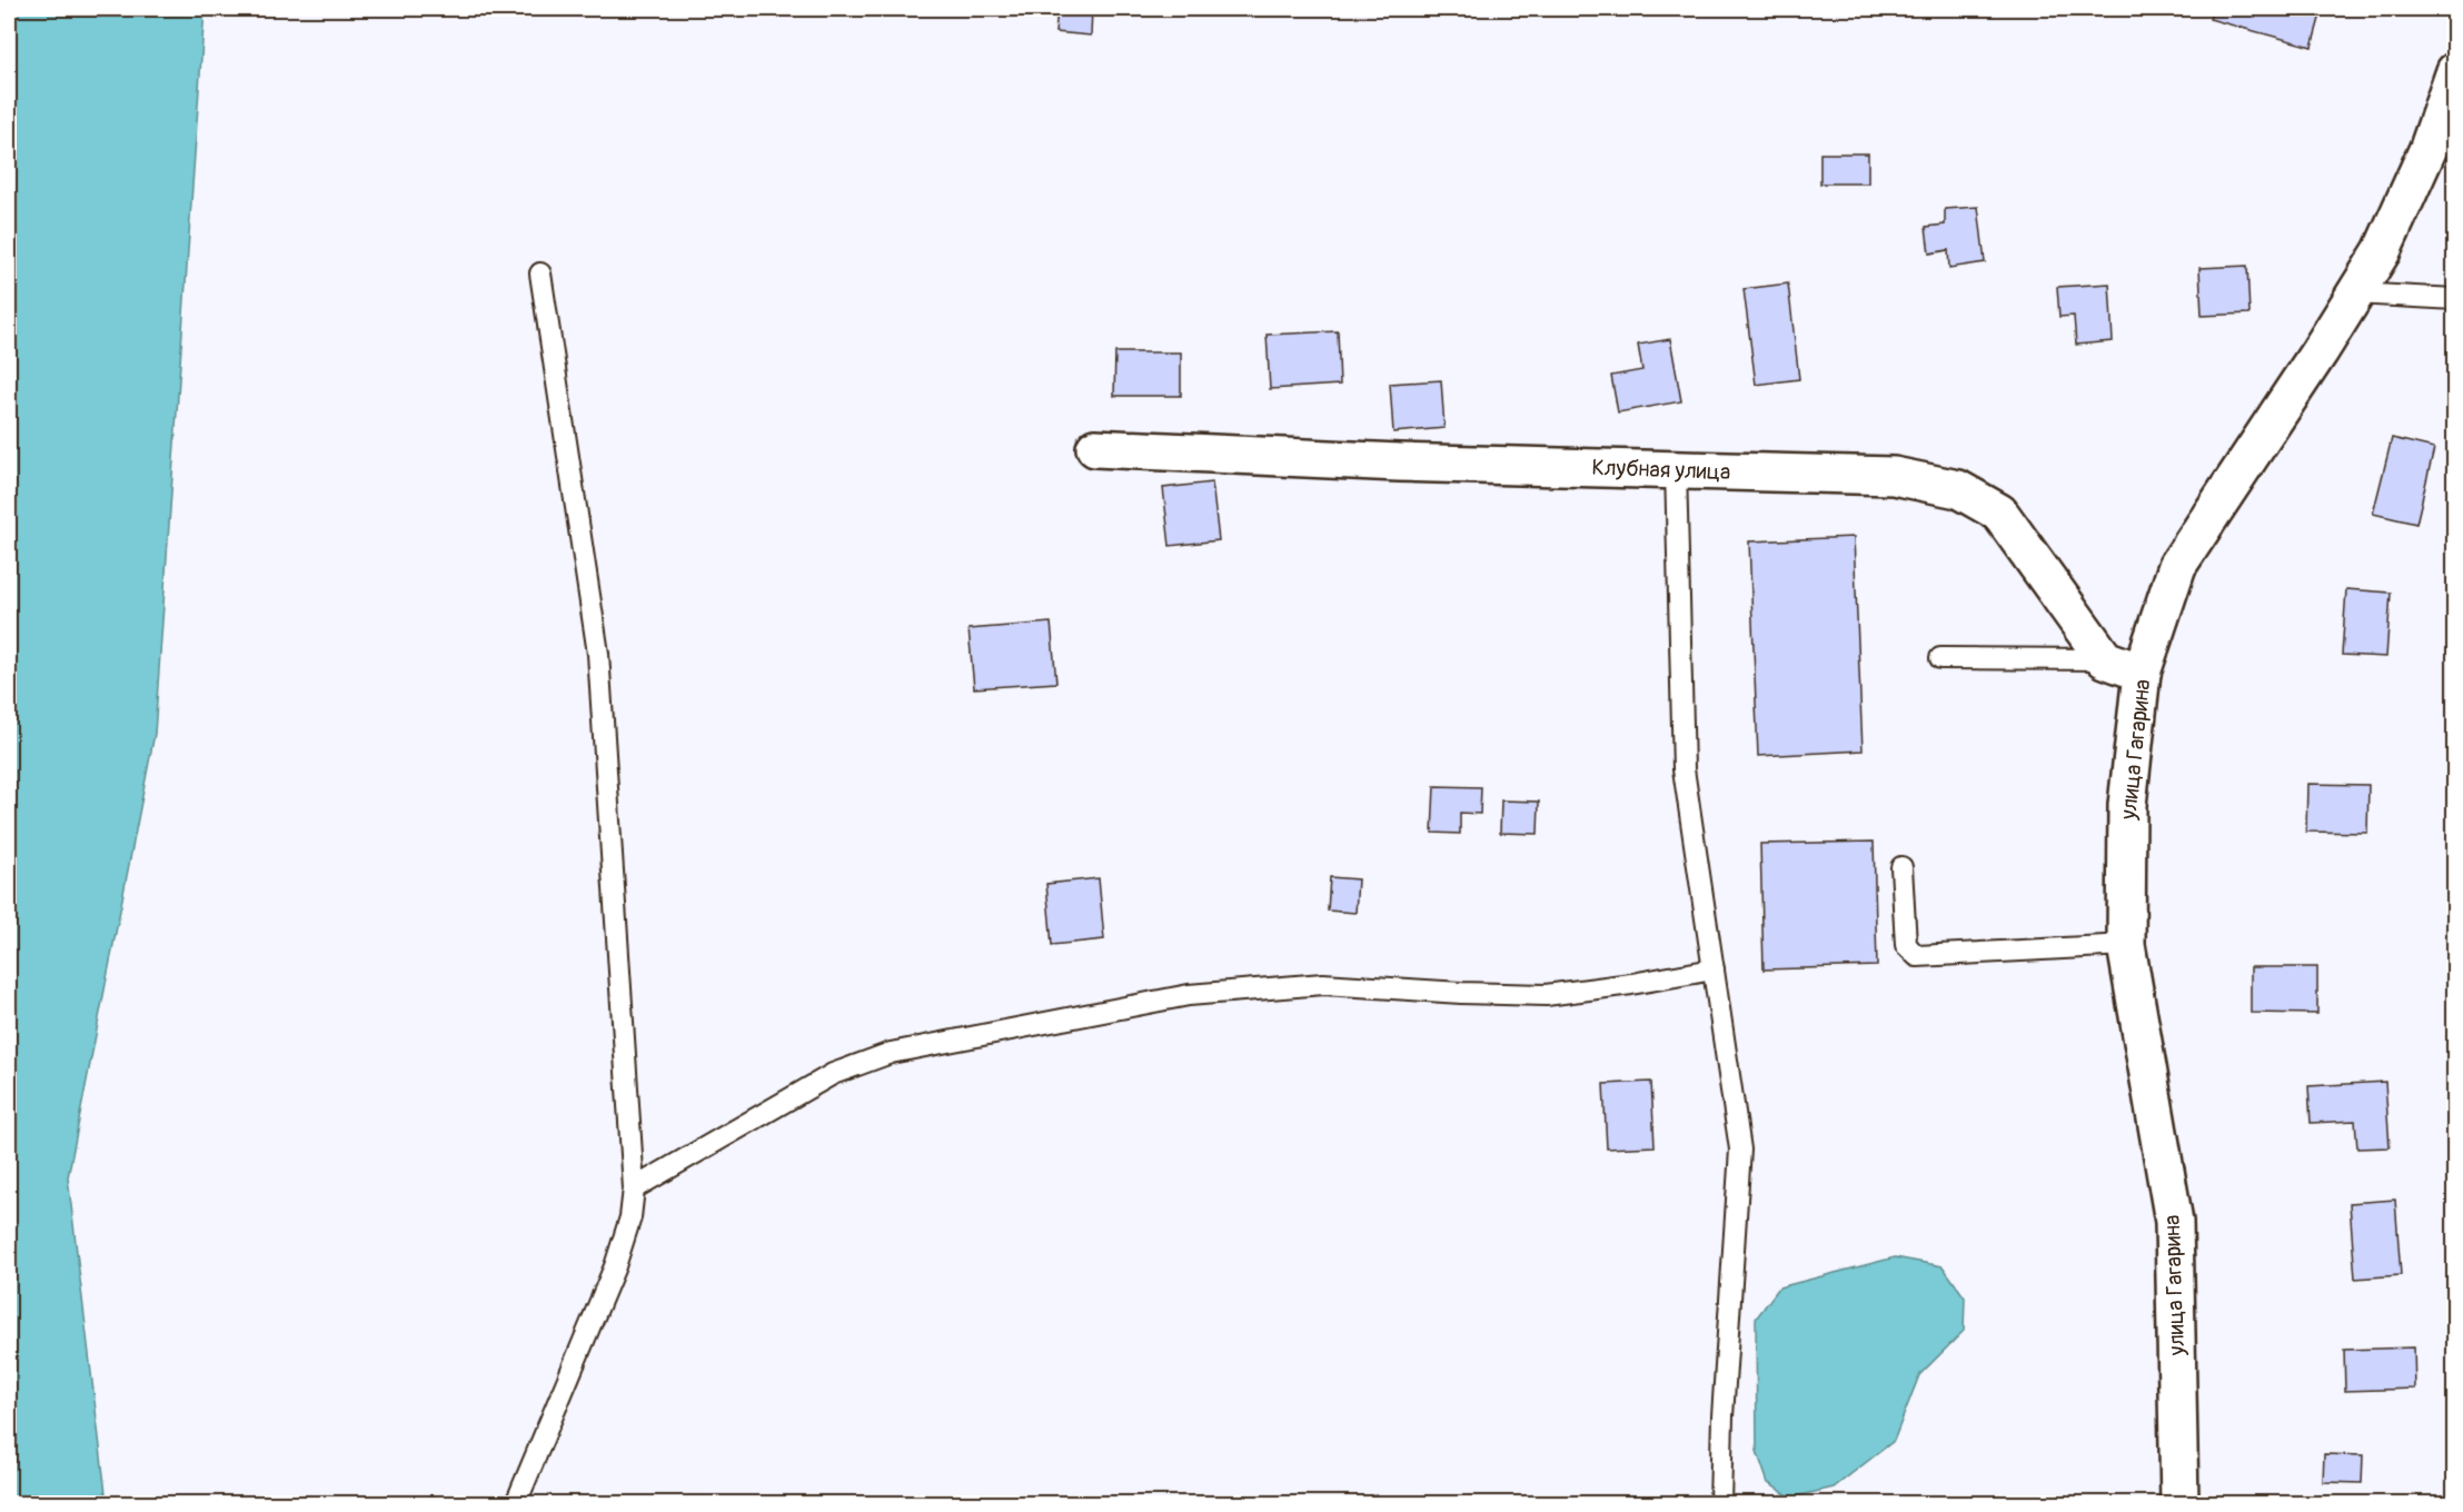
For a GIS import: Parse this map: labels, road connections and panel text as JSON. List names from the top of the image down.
{
  "streets": {
    "street": ["Клубная улица", "улица Гагарина"]
  }
}
